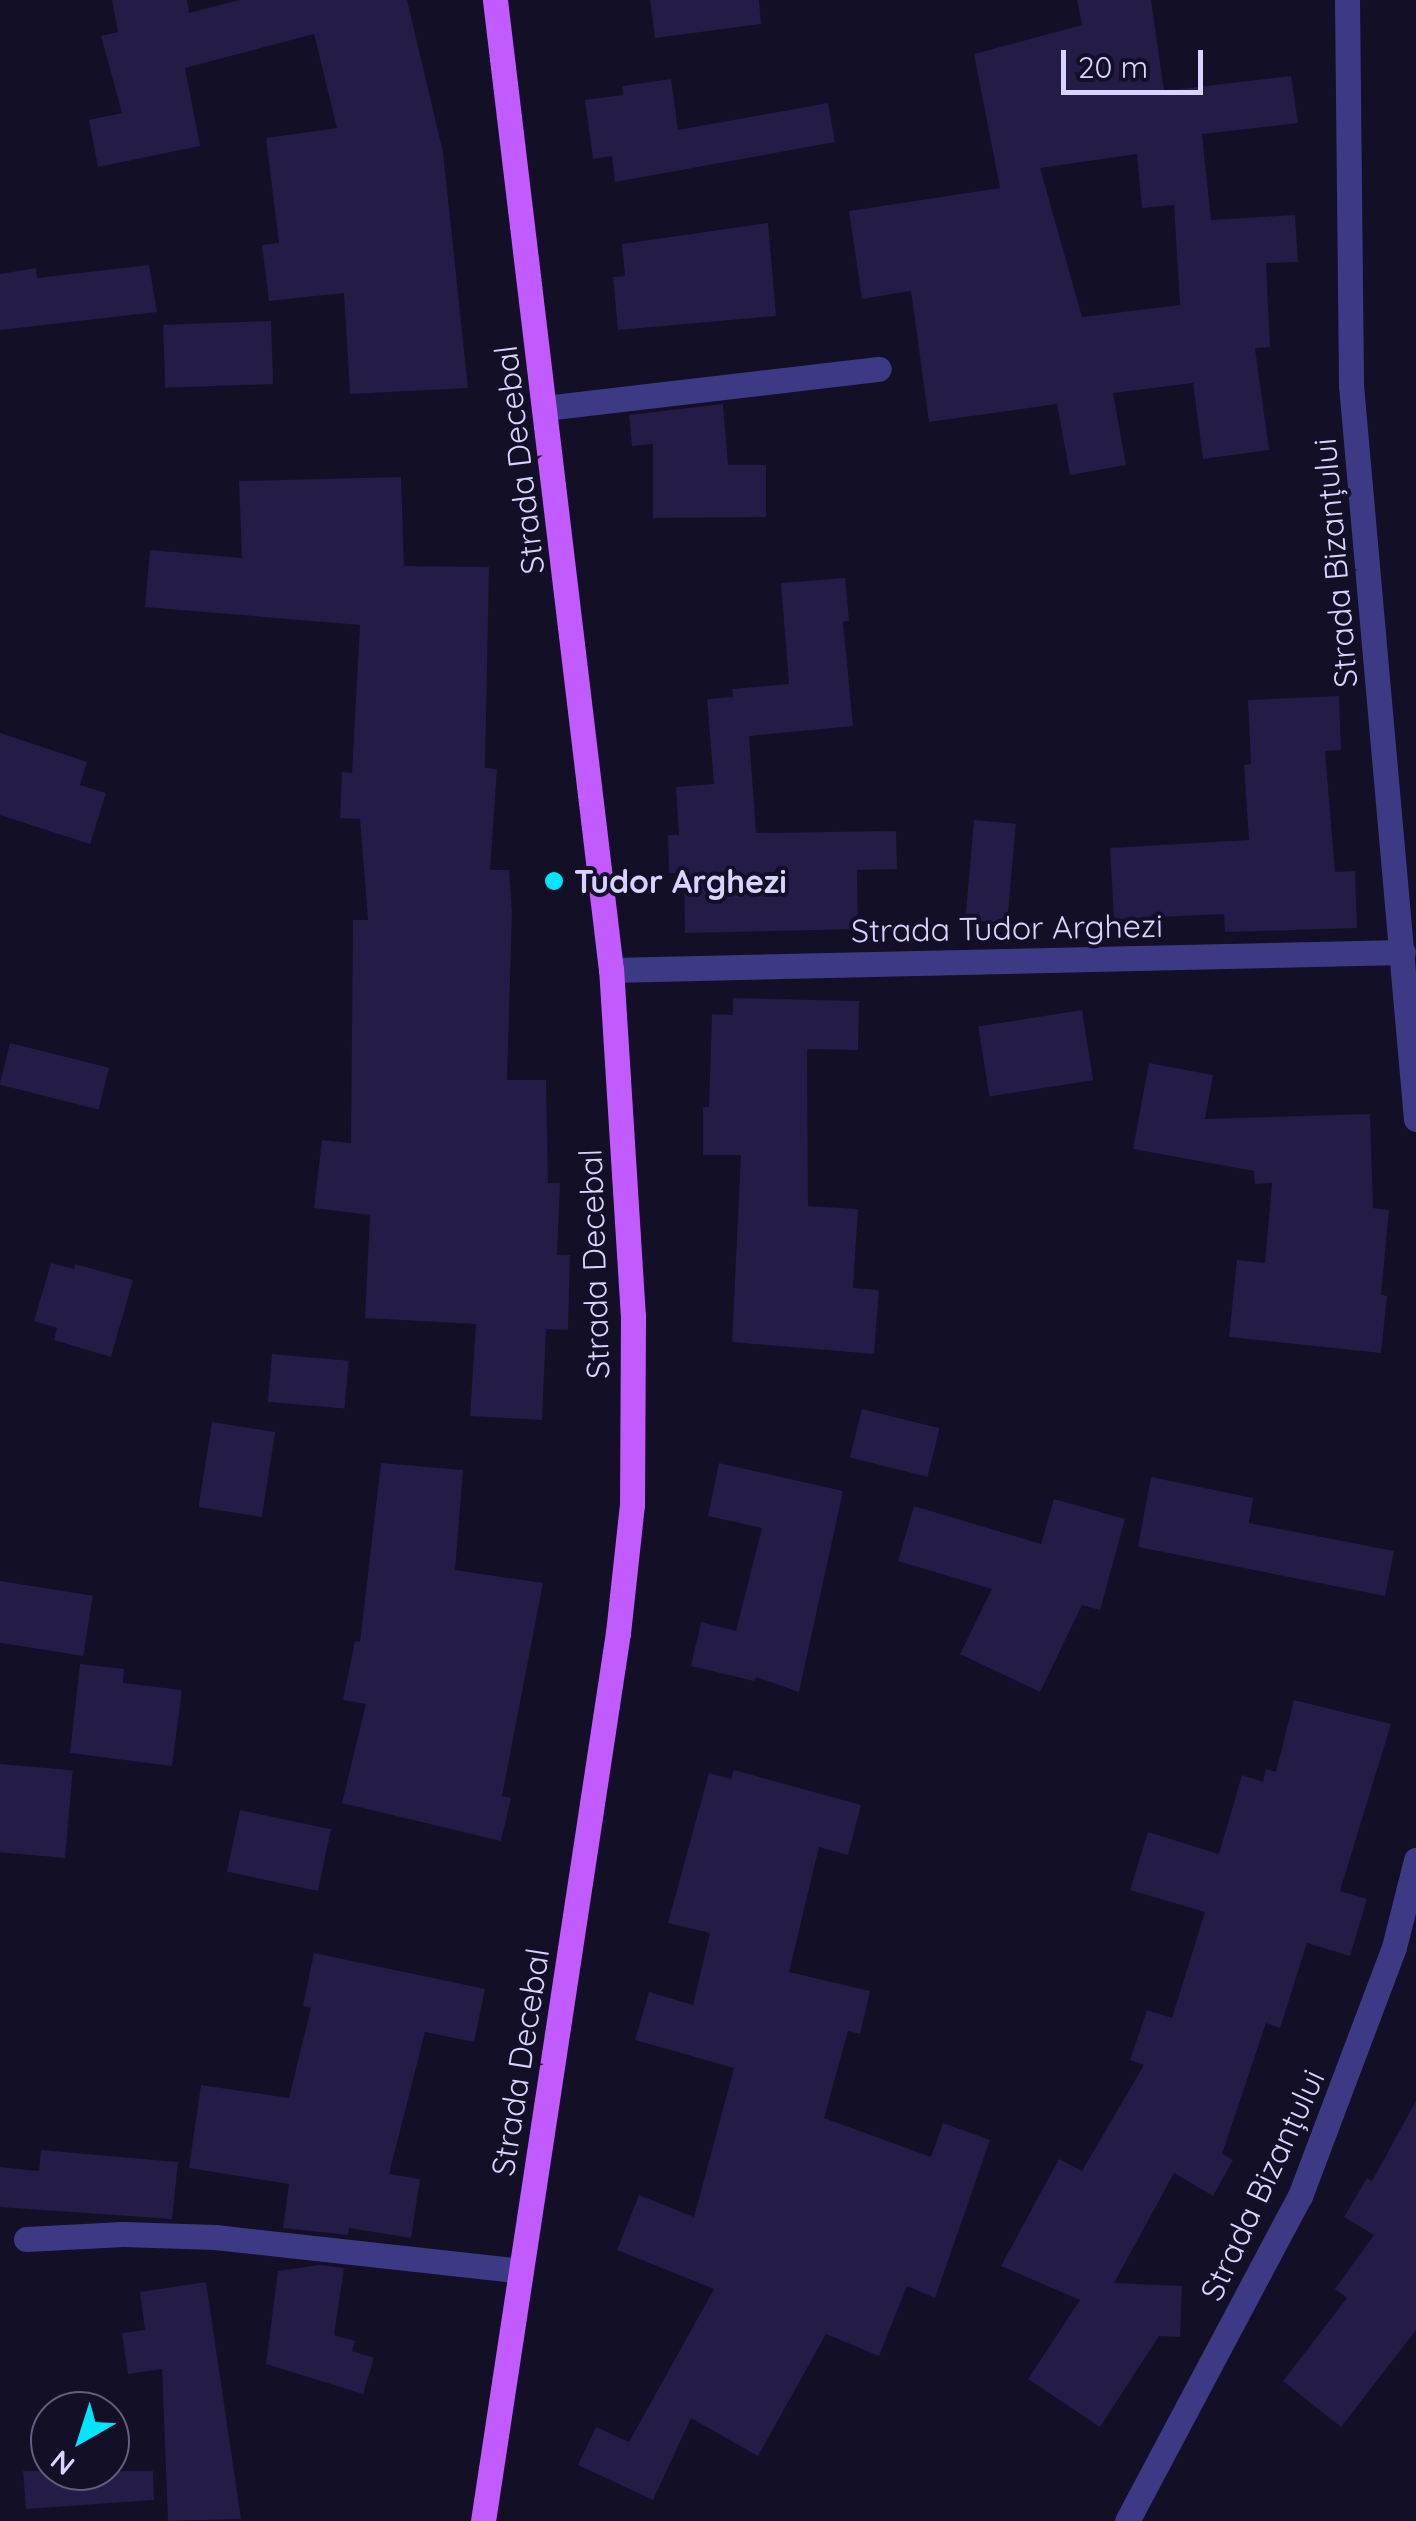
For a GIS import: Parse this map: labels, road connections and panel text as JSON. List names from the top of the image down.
{
  "streets": {
    "main road": ["Strada Decebal"],
    "street": ["Strada Bizanțului", "Strada Tudor Arghezi"]
  },
  "crossings": [
    ["Strada Decebal", "Strada Tudor Arghezi"],
    ["Strada Bizanțului", "Strada Tudor Arghezi"]
  ],
  "places": ["Tudor Arghezi"],
  "scale_bar": "20 m",
  "north": "bottom left"
}
